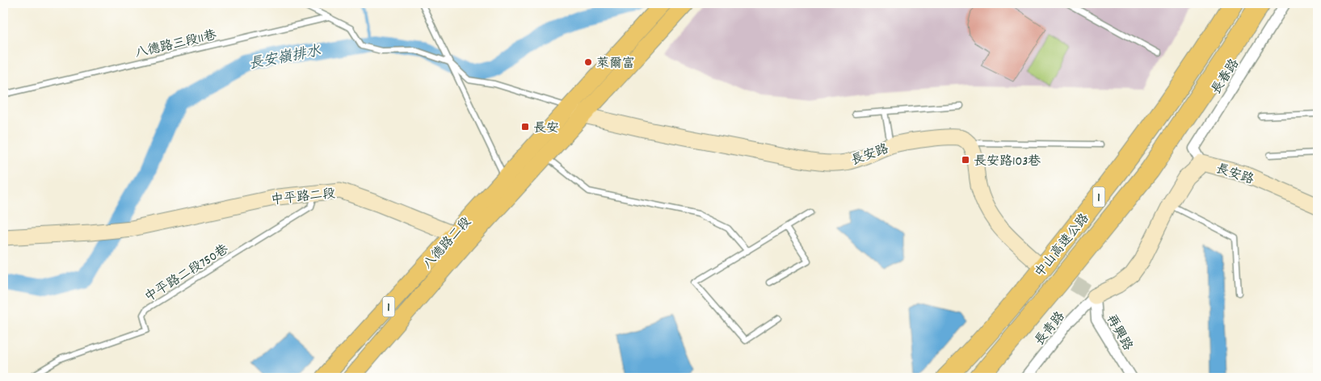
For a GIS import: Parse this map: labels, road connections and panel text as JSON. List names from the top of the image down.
{
  "streets": {
    "highway": ["1", "中山高速公路"],
    "main road": ["八德路二段"],
    "street": [
      "長春路",
      "長安路",
      "中平路二段",
      "長青路",
      "再興路"
    ],
    "lane": ["八德路三段11巷", "中平路二段750巷"]
  },
  "crossings": [
    ["長春路", "長安路"],
    ["長安路", "1"],
    ["長安路", "八德路二段"],
    ["長安路", "長青路"],
    ["長安路", "再興路"],
    ["中平路二段", "八德路二段"],
    ["中平路二段", "中平路二段750巷"],
    ["1", "八德路二段"],
    ["長青路", "再興路"]
  ],
  "water": ["長安嶺排水"],
  "places": {
    "other": ["萊爾富"],
    "transit": ["長安", "長安路103巷"]
  }
}
